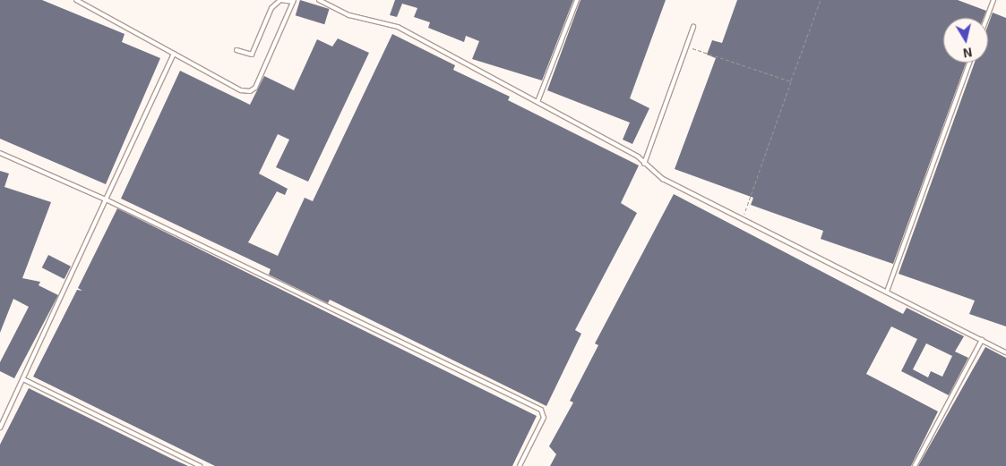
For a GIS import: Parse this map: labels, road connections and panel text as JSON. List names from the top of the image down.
{
  "north": "bottom"
}
